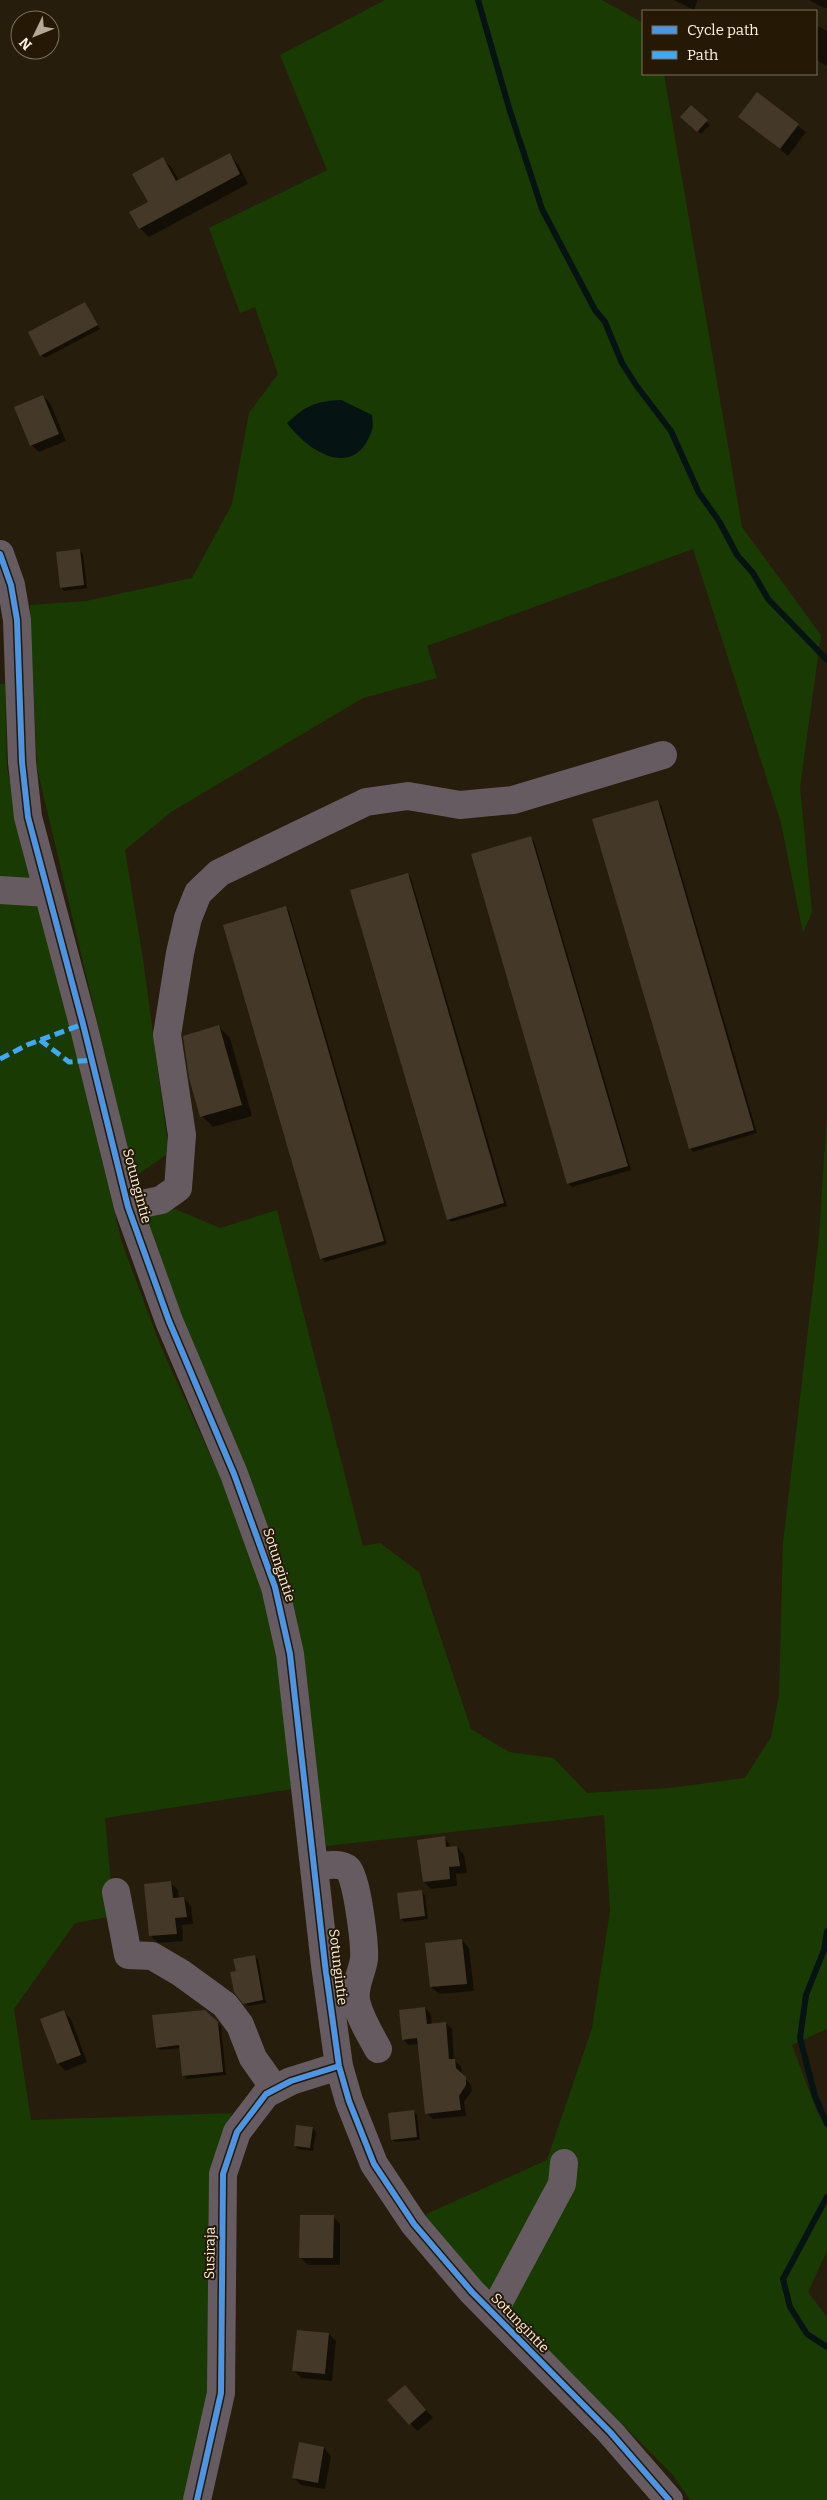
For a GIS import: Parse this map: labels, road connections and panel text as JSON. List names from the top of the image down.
{
  "streets": {
    "street": ["Sotungintie", "Susiraja"]
  },
  "crossings": [
    ["Sotungintie", "Susiraja"]
  ],
  "legend": ["Cycle path", "Path"],
  "north": "bottom left"
}
